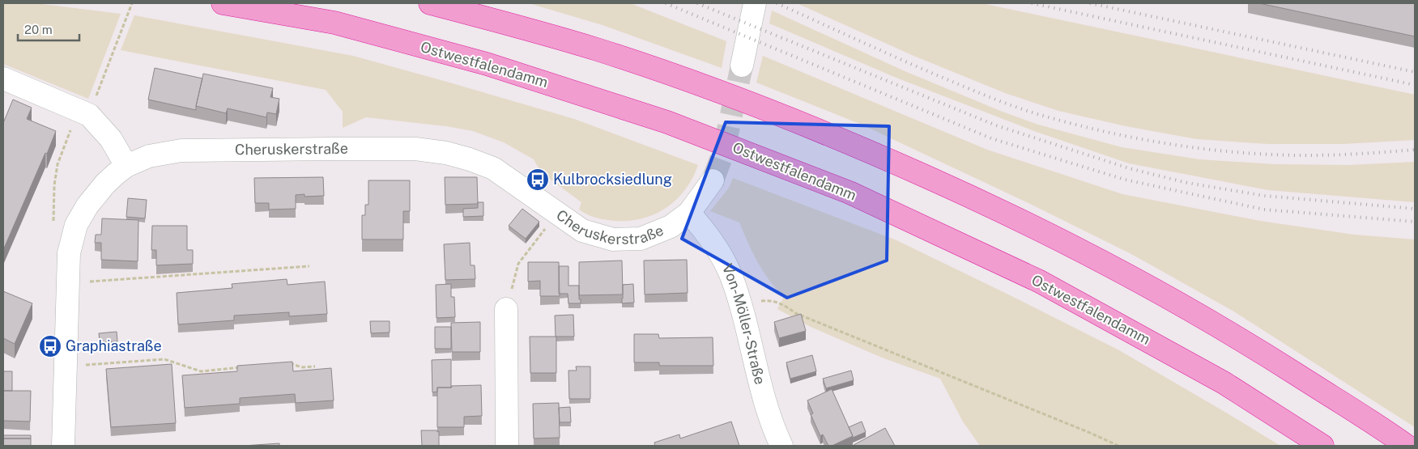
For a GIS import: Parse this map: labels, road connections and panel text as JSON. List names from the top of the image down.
{
  "streets": {
    "highway": ["Ostwestfalendamm"],
    "street": ["Cheruskerstraße", "Von-Möller-Straße"]
  },
  "crossings": [
    ["Cheruskerstraße", "Von-Möller-Straße"]
  ],
  "places": {
    "bus stop": ["Kulbrocksiedlung", "Graphiastraße"]
  },
  "scale_bar": "20 m"
}
